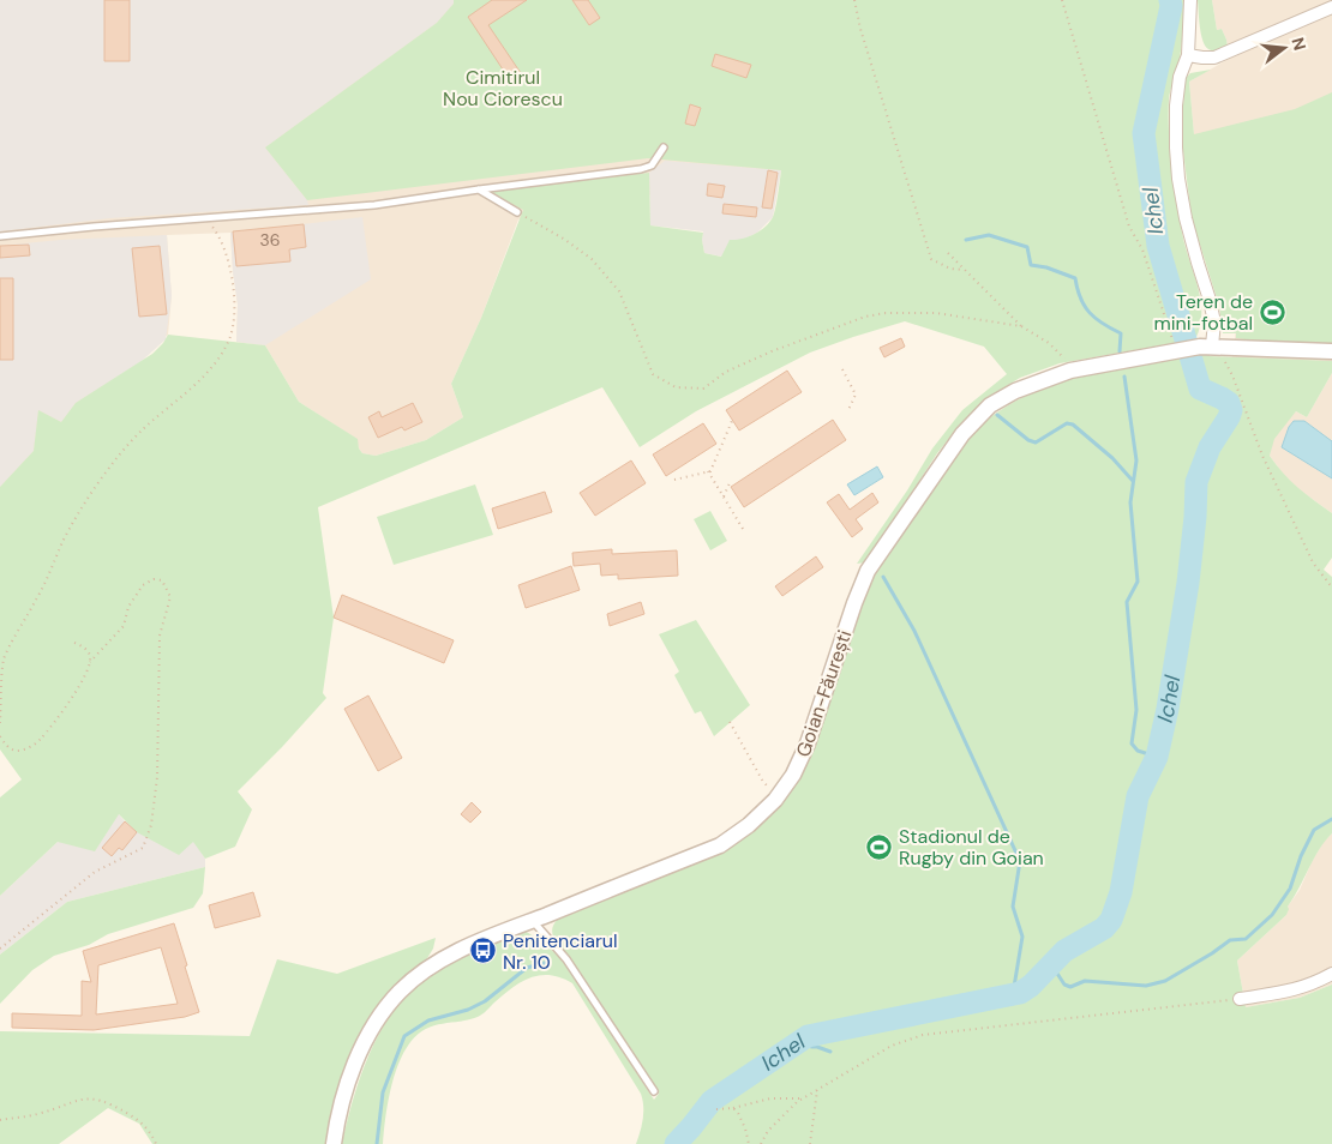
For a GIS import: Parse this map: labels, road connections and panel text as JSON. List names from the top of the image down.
{
  "streets": {
    "street": ["Goian-Făurești"]
  },
  "water": ["Ichel"],
  "parks": ["Cimitirul Nou Ciorescu"],
  "places": {
    "sports": ["Teren de mini-fotbal", "Stadionul de Rugby din Goian"],
    "bus stop": ["Penitenciarul Nr. 10"]
  },
  "house_numbers": ["36"],
  "north": "right"
}
